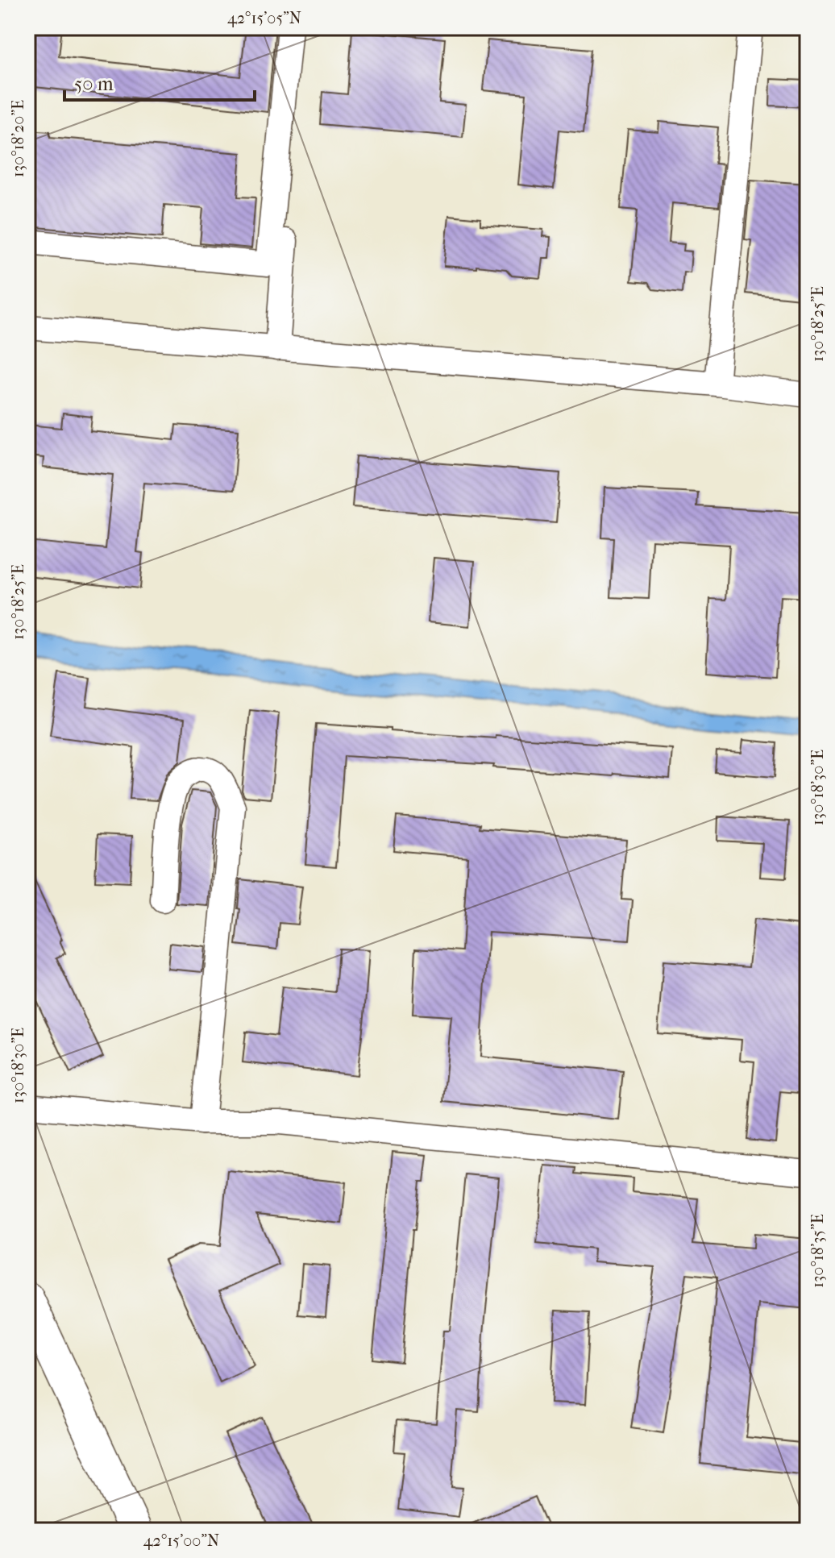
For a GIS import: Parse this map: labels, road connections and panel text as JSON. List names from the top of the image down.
{
  "scale_bar": "50 m",
  "coordinates": [
    "42°15'05\"N",
    "130°18'20\"E",
    "130°18'25\"E",
    "130°18'30\"E",
    "130°18'35\"E",
    "42°15'00\"N"
  ]
}
